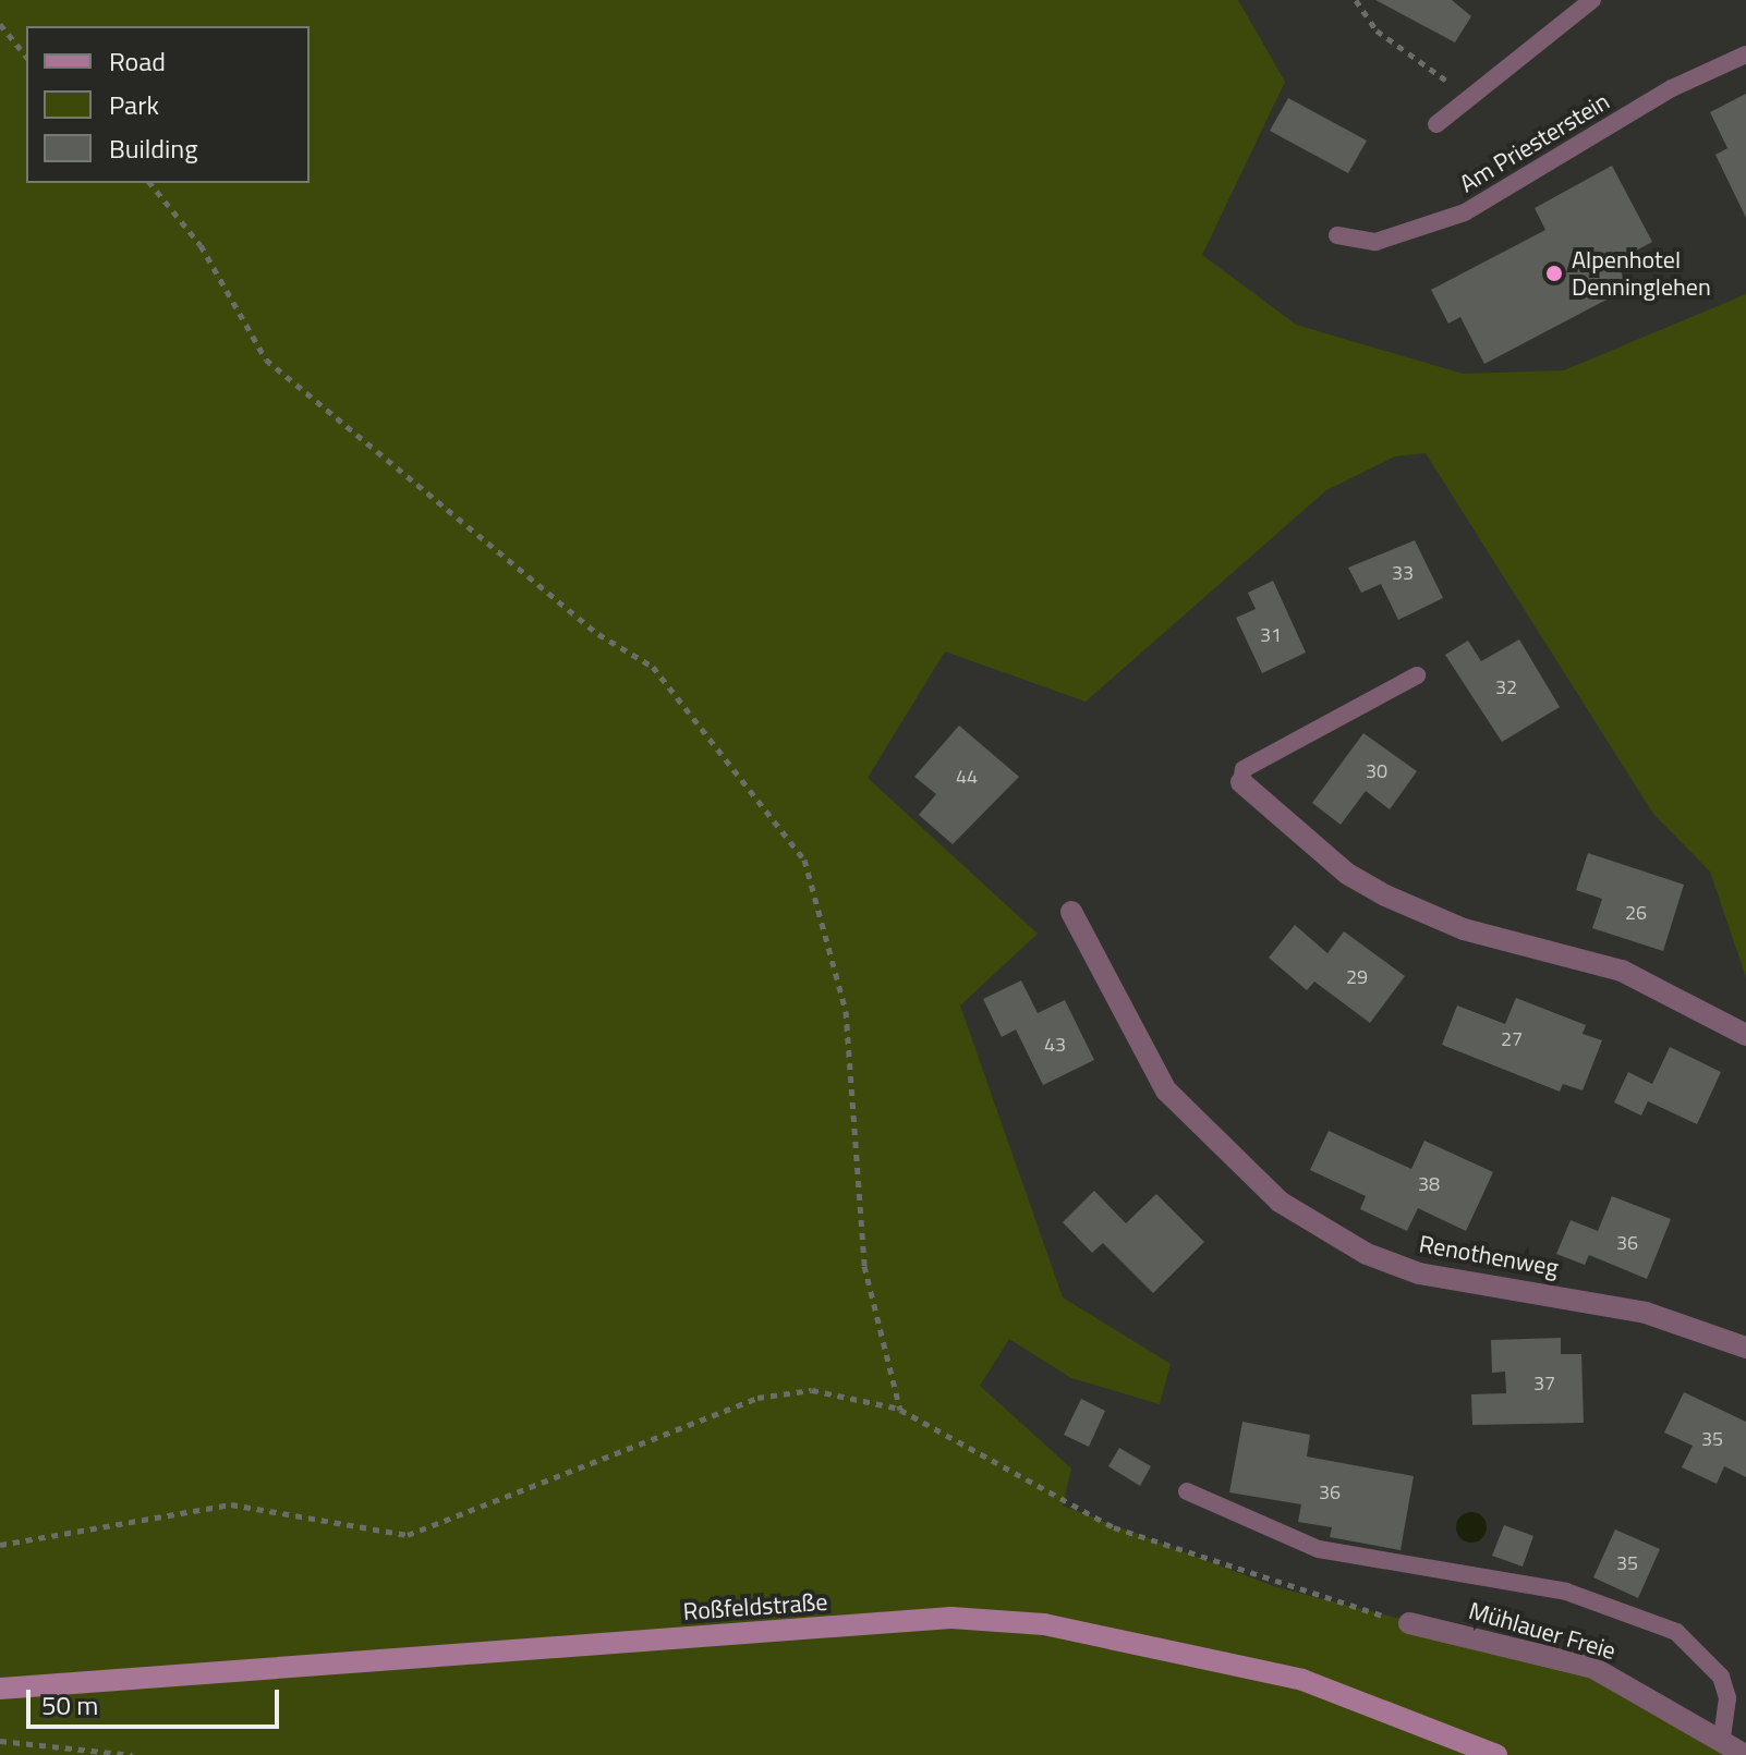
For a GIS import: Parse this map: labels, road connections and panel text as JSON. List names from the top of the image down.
{
  "streets": {
    "main road": ["Roßfeldstraße"],
    "street": ["Renothenweg", "Mühlauer Freie"],
    "lane": ["Am Priesterstein"]
  },
  "places": ["Alpenhotel Denninglehen"],
  "house_numbers": [
    "33",
    "31",
    "32",
    "30",
    "44",
    "26",
    "29",
    "27",
    "43",
    "38",
    "36",
    "37",
    "35",
    "36",
    "35"
  ],
  "legend": ["Road", "Park", "Building"],
  "scale_bar": "50 m"
}
